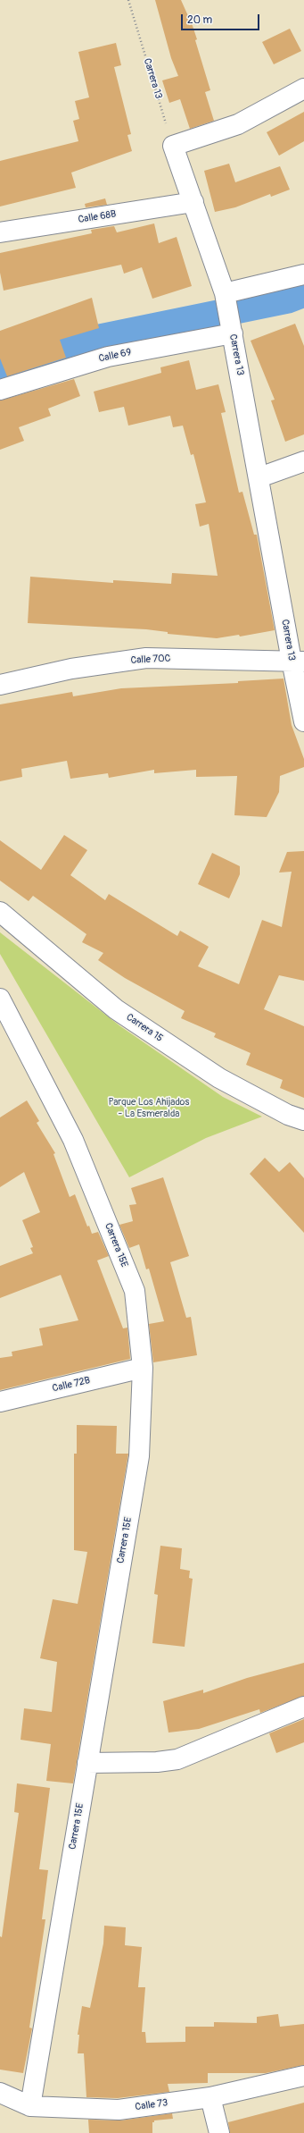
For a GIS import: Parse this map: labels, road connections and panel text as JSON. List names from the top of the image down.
{
  "streets": {
    "street": [
      "Carrera 13",
      "Calle 68B",
      "Calle 69",
      "Calle 70C",
      "Carrera 15",
      "Carrera 15E",
      "Calle 72B",
      "Calle 73"
    ]
  },
  "crossings": [
    ["Carrera 13", "Calle 68B"],
    ["Carrera 13", "Calle 69"],
    ["Carrera 13", "Calle 70C"],
    ["Carrera 15E", "Calle 72B"],
    ["Carrera 15E", "Calle 73"]
  ],
  "parks": ["Parque Los Ahijados - La Esmeralda"],
  "scale_bar": "20 m"
}
